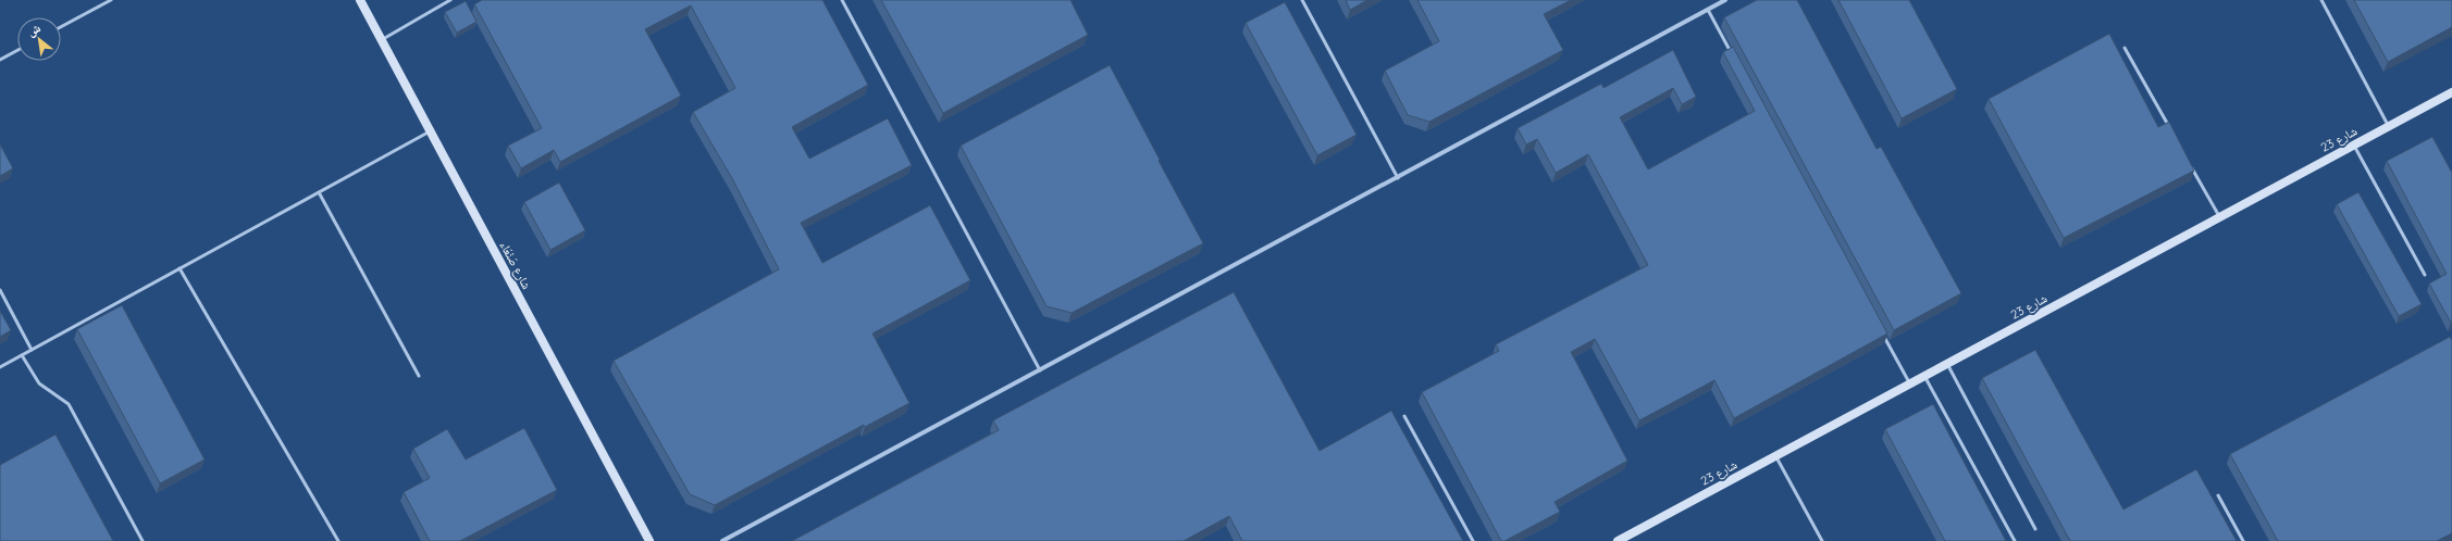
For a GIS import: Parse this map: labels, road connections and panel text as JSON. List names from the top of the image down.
{
  "streets": {
    "street": ["شارع 23", "شارع صَنْعَاء"]
  },
  "north": "top left"
}
